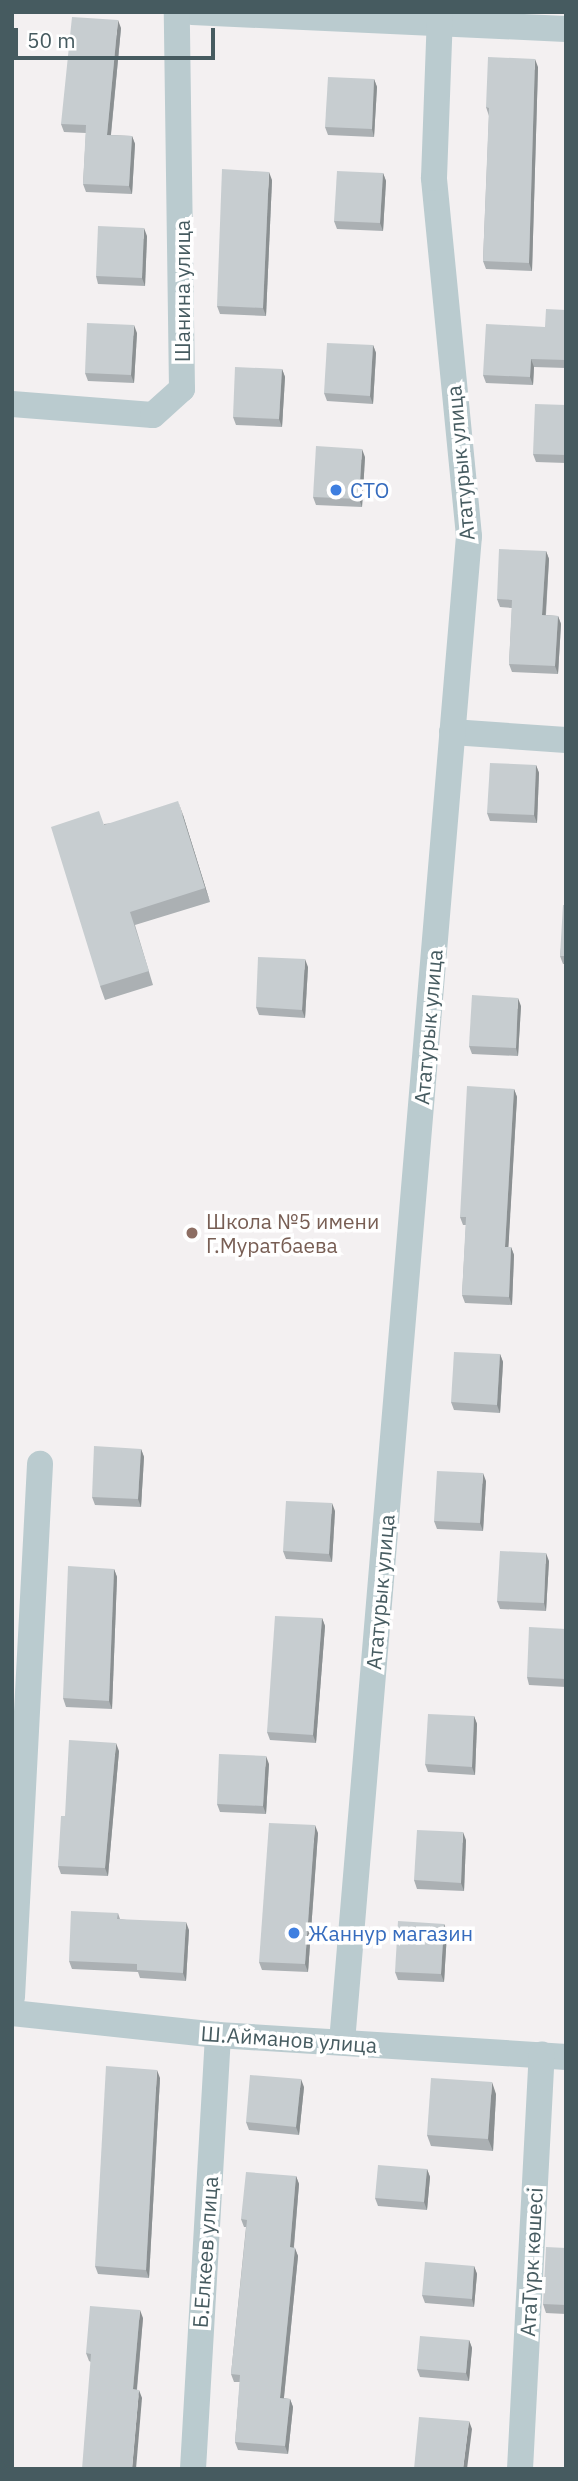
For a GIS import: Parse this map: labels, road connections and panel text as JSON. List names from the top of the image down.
{
  "streets": {
    "street": [
      "Шанина улица",
      "Ататурык улица",
      "Ш.Айманов улица",
      "Б.Елкеев улица",
      "АтаТүрк көшесі"
    ]
  },
  "crossings": [
    ["Ататурык улица", "Ш.Айманов улица"],
    ["Ш.Айманов улица", "Б.Елкеев улица"],
    ["Ш.Айманов улица", "АтаТүрк көшесі"]
  ],
  "places": ["СТО", "Школа №5 имени Г.Муратбаева", "Жаннур магазин"],
  "scale_bar": "50 m"
}
